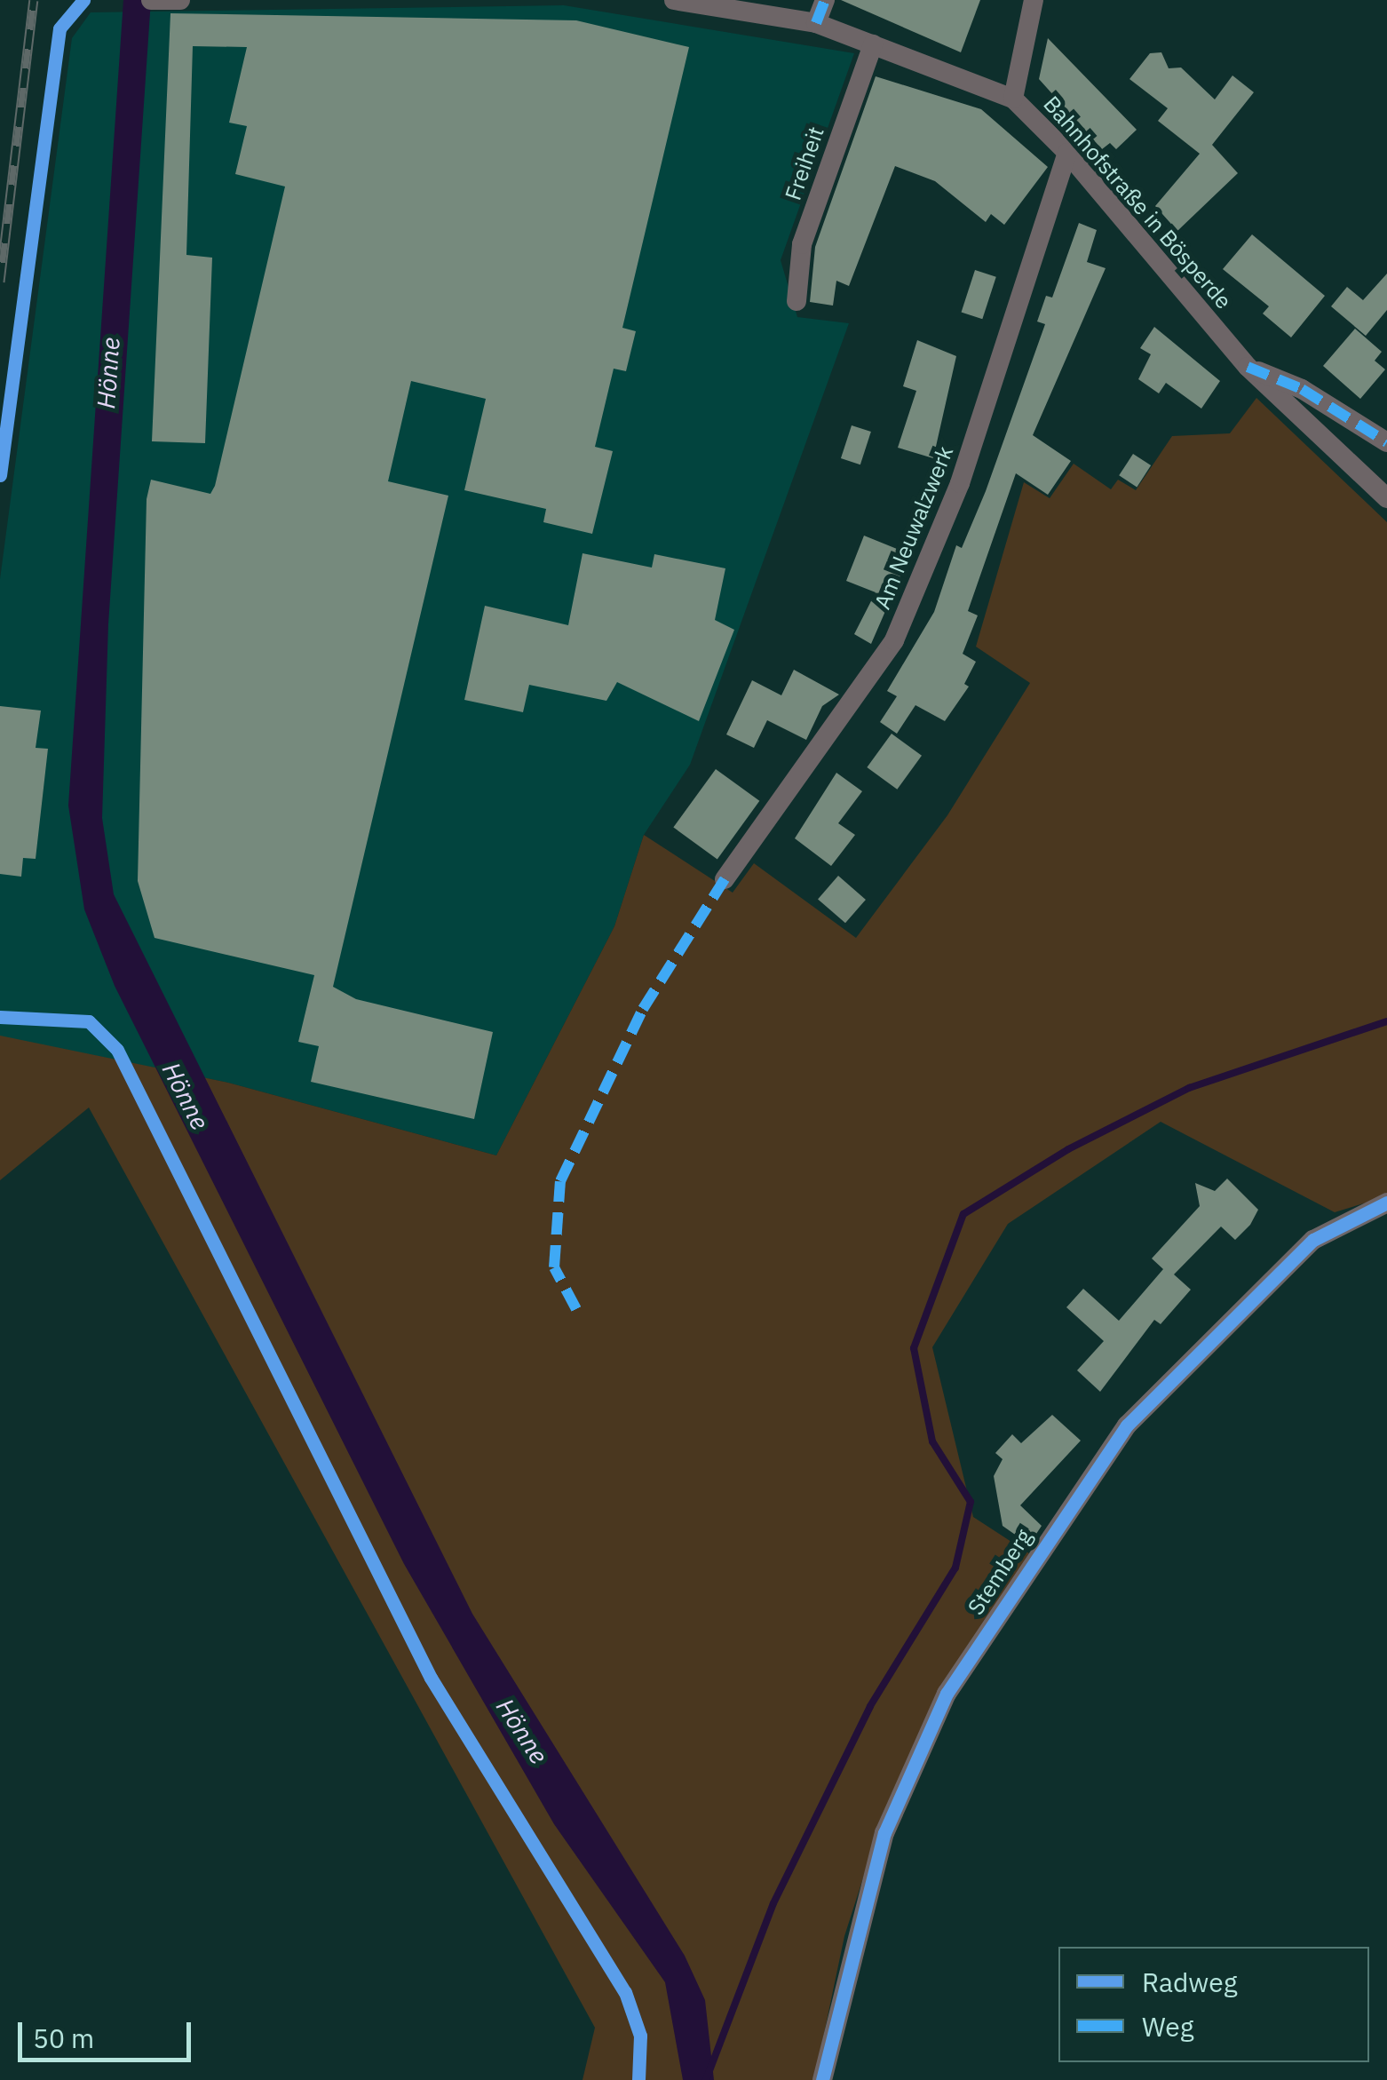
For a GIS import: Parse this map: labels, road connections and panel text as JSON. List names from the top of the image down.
{
  "streets": {
    "street": [
      "Freiheit",
      "Bahnhofstraße in Bösperde",
      "Am Neuwalzwerk",
      "Stemberg"
    ]
  },
  "crossings": [
    ["Freiheit", "Bahnhofstraße in Bösperde"],
    ["Bahnhofstraße in Bösperde", "Am Neuwalzwerk"]
  ],
  "water": ["Hönne"],
  "legend": ["Radweg", "Weg"],
  "scale_bar": "50 m"
}
